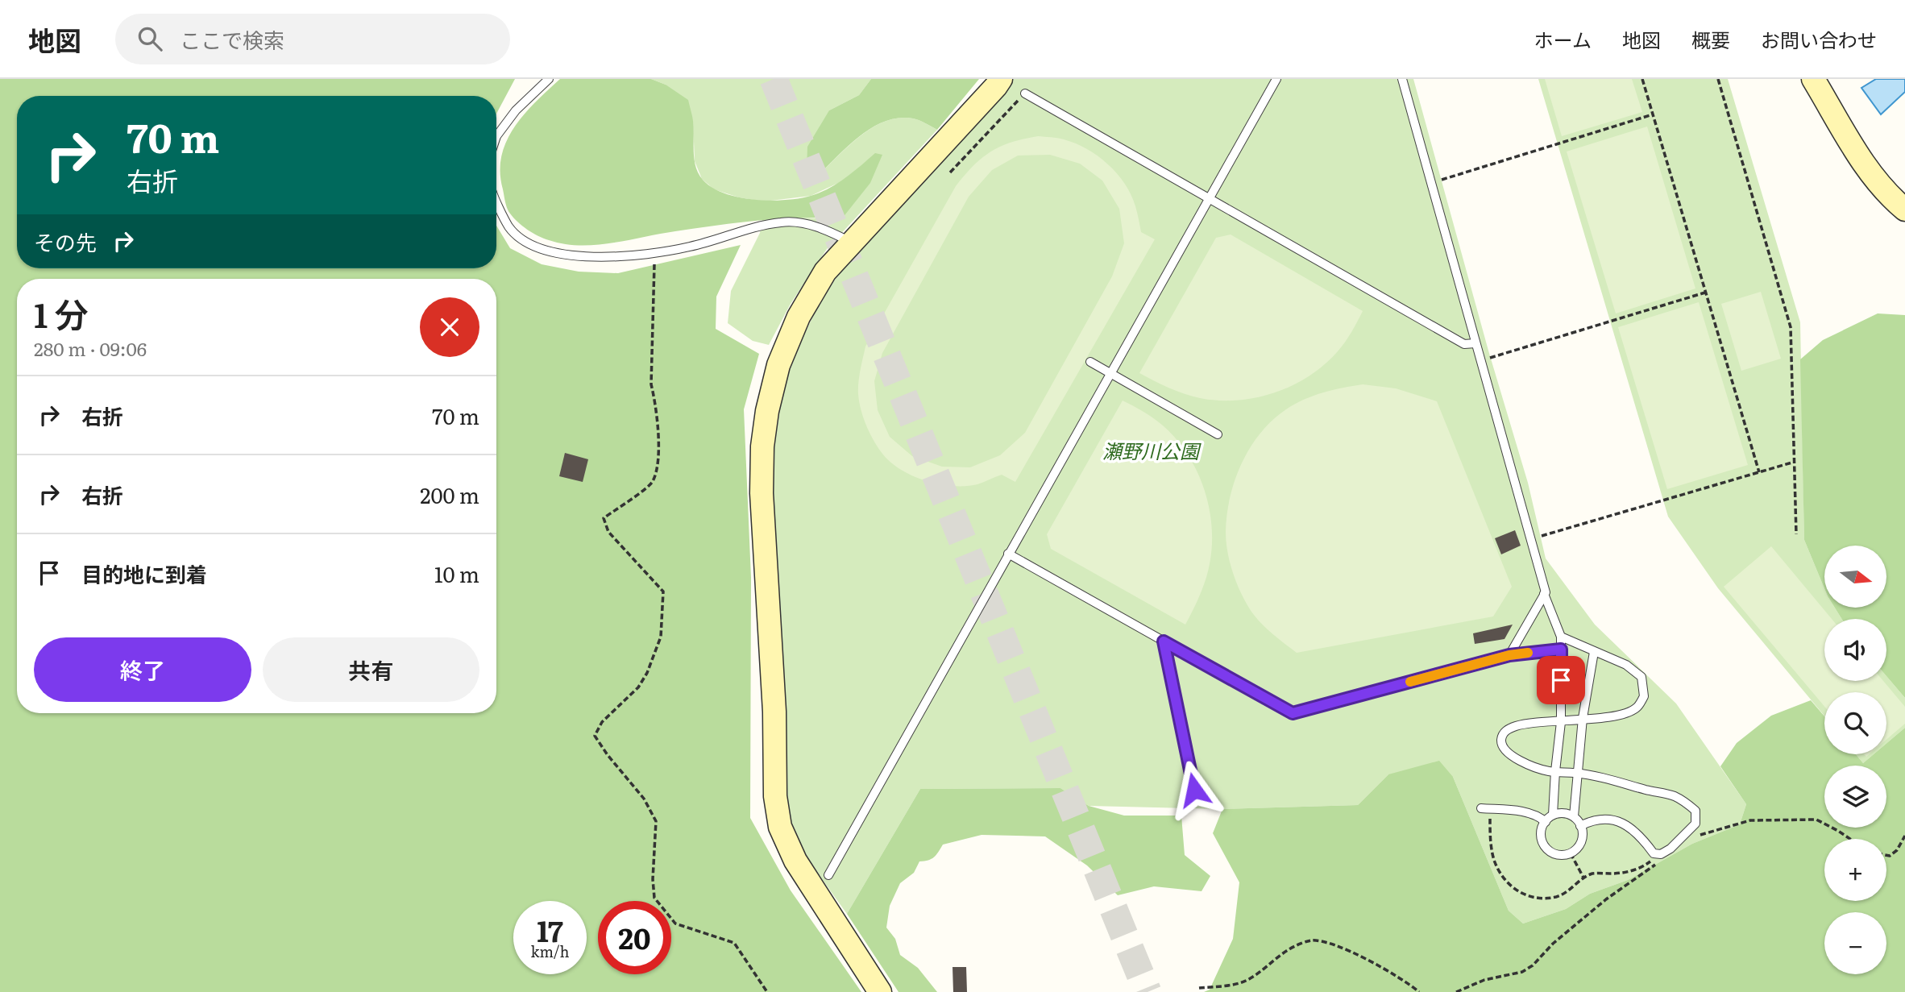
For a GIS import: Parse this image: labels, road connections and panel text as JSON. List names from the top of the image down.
{
  "parks": ["瀬野川公園"],
  "north": "right",
  "page": {
    "header": "地図",
    "search": "ここで検索",
    "nav": [
      "ホーム",
      "地図",
      "概要",
      "お問い合わせ"
    ],
    "turn": ["70 m", "右折"],
    "then": "その先",
    "heading": ["1 分", "280 m · 09:06"],
    "list": [
      {
        "name": "右折",
        "value": "70 m"
      },
      {
        "name": "右折",
        "value": "200 m"
      },
      {
        "name": "目的地に到着",
        "value": "10 m"
      }
    ],
    "map_buttons": ["+", "−"],
    "buttons": ["終了", "共有"],
    "speed": "17 km/h",
    "limit": "20"
  }
}
